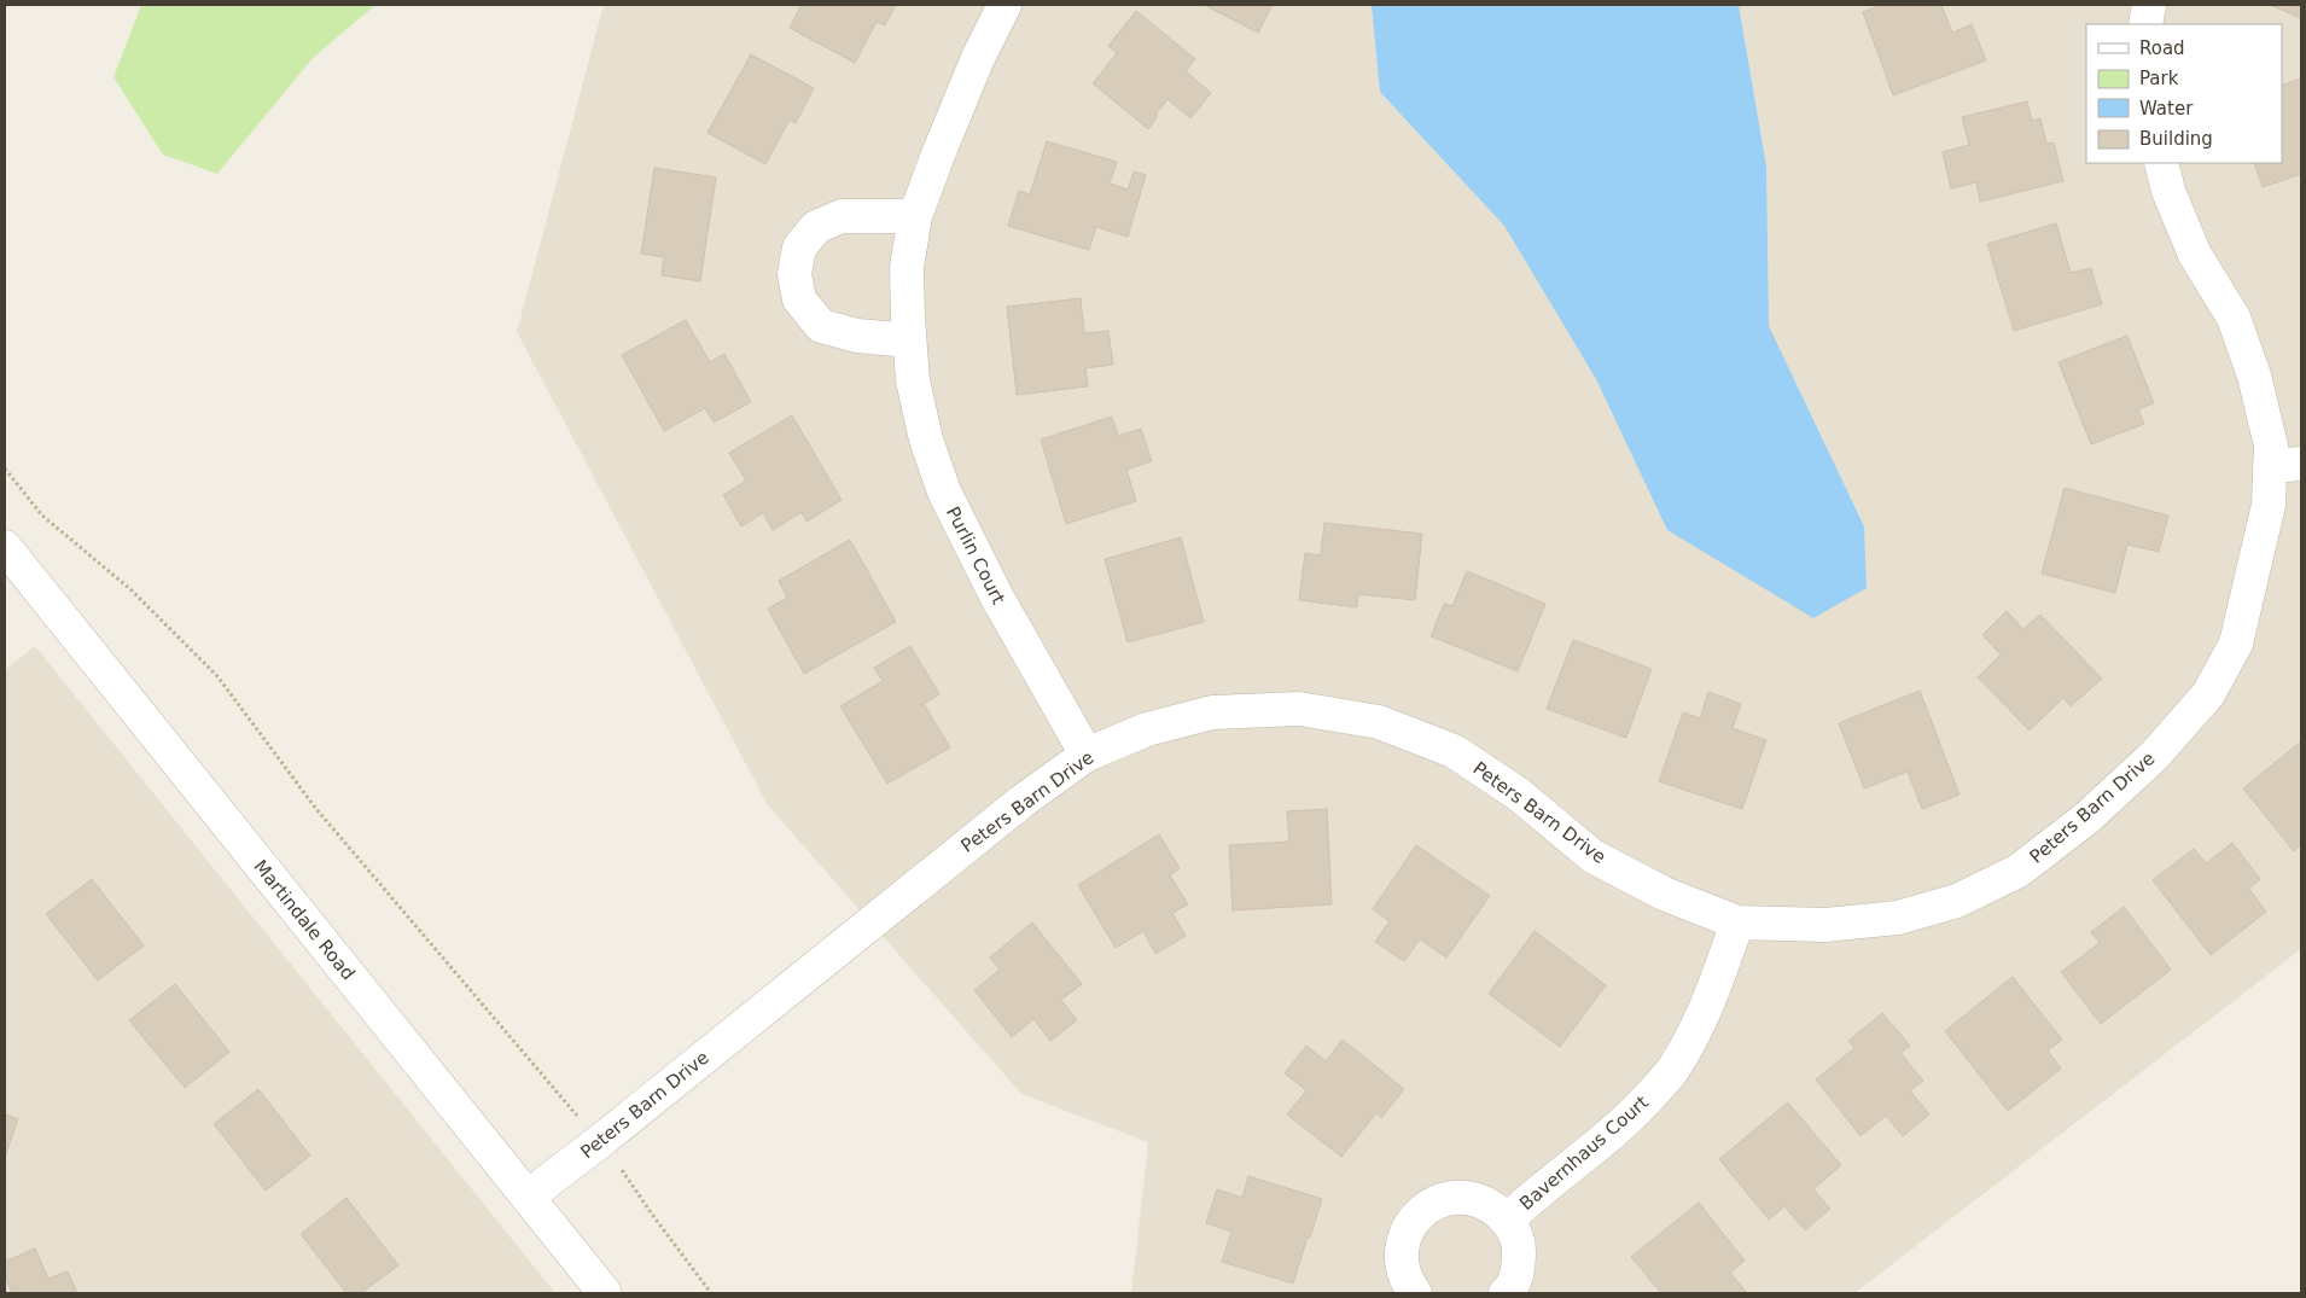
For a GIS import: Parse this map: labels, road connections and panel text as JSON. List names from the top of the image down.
{
  "streets": {
    "street": [
      "Purlin Court",
      "Peters Barn Drive",
      "Martindale Road",
      "Bavernhaus Court"
    ]
  },
  "crossings": [
    ["Purlin Court", "Peters Barn Drive"],
    ["Peters Barn Drive", "Martindale Road"],
    ["Peters Barn Drive", "Bavernhaus Court"]
  ],
  "legend": [
    "Road",
    "Park",
    "Water",
    "Building"
  ]
}
